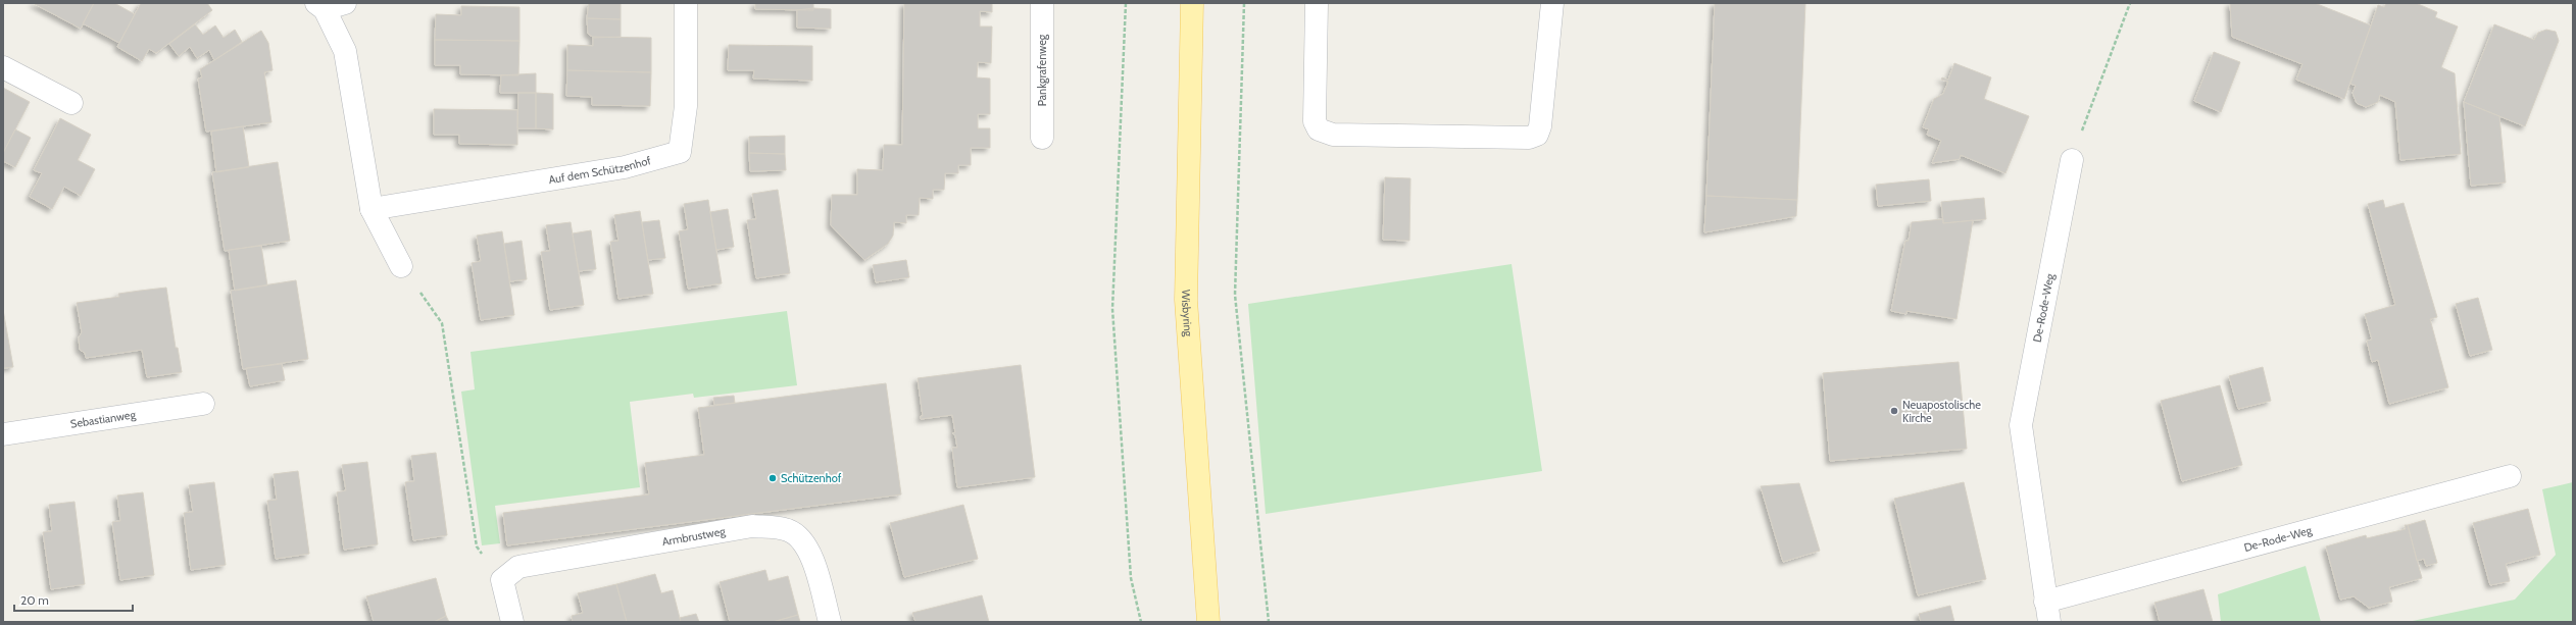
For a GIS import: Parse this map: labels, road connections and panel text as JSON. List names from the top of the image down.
{
  "streets": {
    "main road": ["Wisbyring"],
    "street": [
      "Pankgrafenweg",
      "Auf dem Schützenhof",
      "De-Rode-Weg",
      "Sebastianweg",
      "Armbrustweg"
    ]
  },
  "places": ["Neuapostolische Kirche", "Schützenhof"],
  "scale_bar": "20 m"
}
